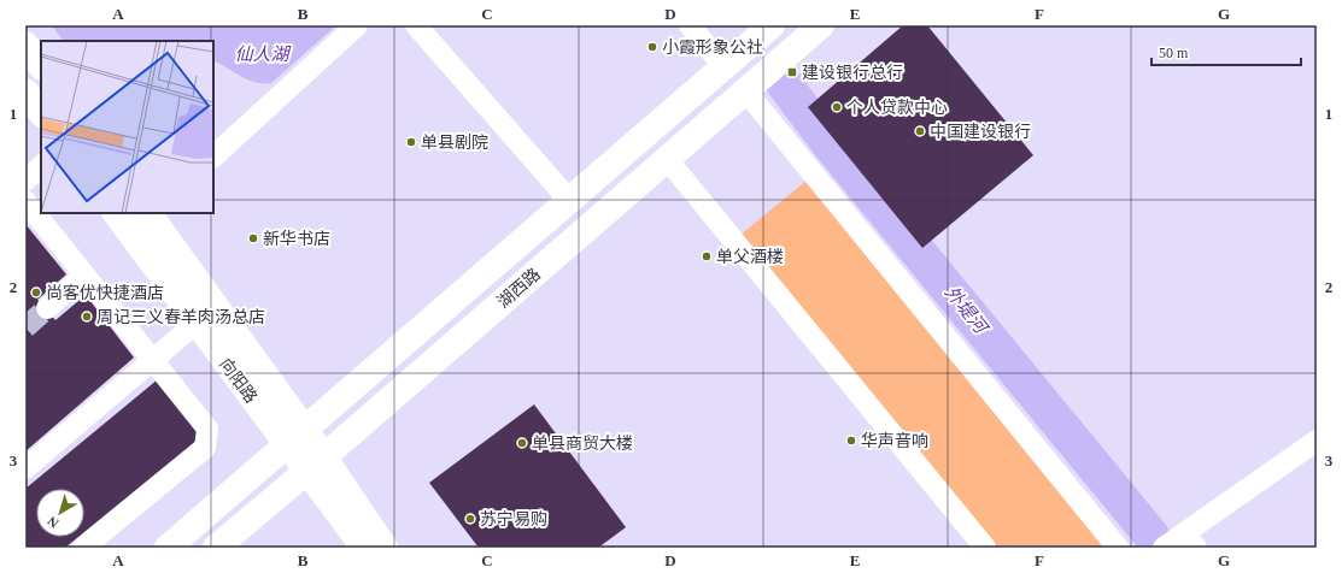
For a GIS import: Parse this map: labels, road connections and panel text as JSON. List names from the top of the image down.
{
  "streets": {
    "main road": ["湖西路", "向阳路"]
  },
  "crossings": [
    ["湖西路", "向阳路"]
  ],
  "water": ["仙人湖", "外堤河"],
  "places": {
    "other": [
      "小霞形象公社",
      "个人贷款中心",
      "中国建设银行",
      "单县剧院",
      "新华书店",
      "单父酒楼",
      "尚客优快捷酒店",
      "周记三义春羊肉汤总店",
      "华声音响",
      "单县商贸大楼",
      "苏宁易购"
    ],
    "transit": ["建设银行总行"]
  },
  "scale_bar": "50 m",
  "north": "bottom left",
  "grid": {
    "columns": [
      "A",
      "B",
      "C",
      "D",
      "E",
      "F",
      "G"
    ],
    "rows": ["1", "2", "3"]
  }
}
